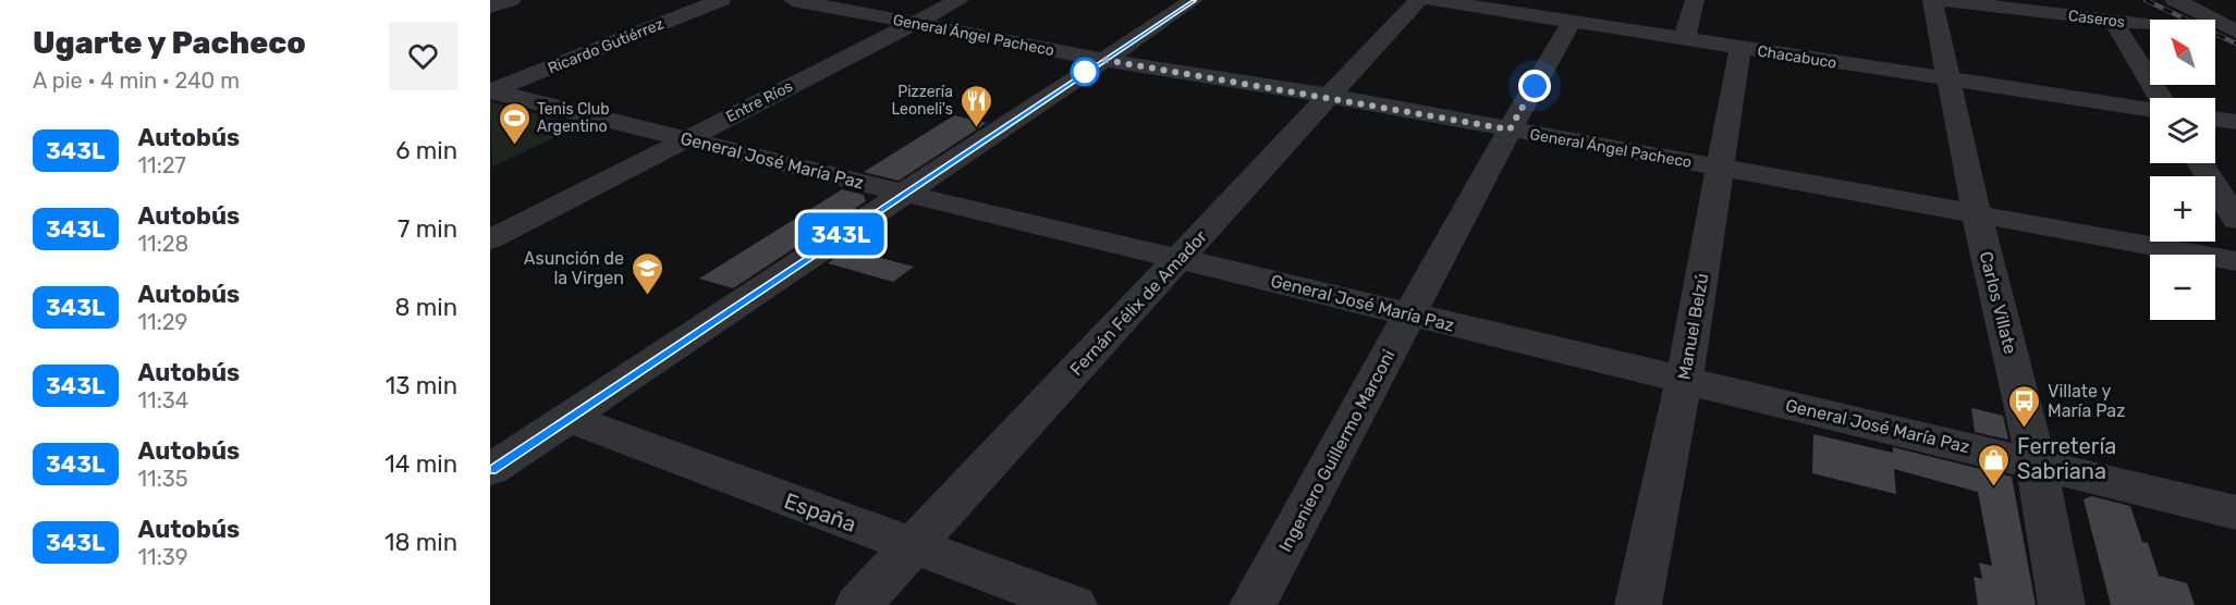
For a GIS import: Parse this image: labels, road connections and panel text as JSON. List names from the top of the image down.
{
  "streets": {
    "street": [
      "Caseros",
      "General Ángel Pacheco",
      "Ricardo Gutiérrez",
      "Chacabuco",
      "Entre Ríos",
      "General José María Paz",
      "Fernán Félix de Amador",
      "Carlos Villate",
      "Manuel Belzú",
      "Ingeniero Guillermo Marconi",
      "España"
    ]
  },
  "crossings": [
    ["General Ángel Pacheco", "Entre Ríos"],
    ["General Ángel Pacheco", "Fernán Félix de Amador"],
    ["General Ángel Pacheco", "Carlos Villate"],
    ["General Ángel Pacheco", "Manuel Belzú"],
    ["General Ángel Pacheco", "Ingeniero Guillermo Marconi"],
    ["Ricardo Gutiérrez", "General José María Paz"],
    ["Chacabuco", "Fernán Félix de Amador"],
    ["Chacabuco", "Carlos Villate"],
    ["Chacabuco", "Manuel Belzú"],
    ["Chacabuco", "Ingeniero Guillermo Marconi"],
    ["Entre Ríos", "General José María Paz"],
    ["General José María Paz", "Fernán Félix de Amador"],
    ["General José María Paz", "Carlos Villate"],
    ["General José María Paz", "Manuel Belzú"],
    ["General José María Paz", "Ingeniero Guillermo Marconi"],
    ["Fernán Félix de Amador", "España"]
  ],
  "places": {
    "restaurant": ["Pizzería Leoneli's"],
    "sports": ["Tenis Club Argentino"],
    "school or university": ["Asunción de la Virgen"],
    "bus stop": ["Villate y María Paz"],
    "shop": ["Ferretería Sabriana"]
  },
  "lines": ["bus line 343L"],
  "north": "top left",
  "page": {
    "heading": ["Ugarte y Pacheco", "A pie · 4 min · 240 m"],
    "on_map": "343L",
    "map_buttons": ["+", "−"],
    "list": [
      {
        "mark": "343L",
        "name": "Autobús",
        "note": "11:27",
        "value": "6 min"
      },
      {
        "mark": "343L",
        "name": "Autobús",
        "note": "11:28",
        "value": "7 min"
      },
      {
        "mark": "343L",
        "name": "Autobús",
        "note": "11:29",
        "value": "8 min"
      },
      {
        "mark": "343L",
        "name": "Autobús",
        "note": "11:34",
        "value": "13 min"
      },
      {
        "mark": "343L",
        "name": "Autobús",
        "note": "11:35",
        "value": "14 min"
      },
      {
        "mark": "343L",
        "name": "Autobús",
        "note": "11:39",
        "value": "18 min"
      }
    ]
  }
}
